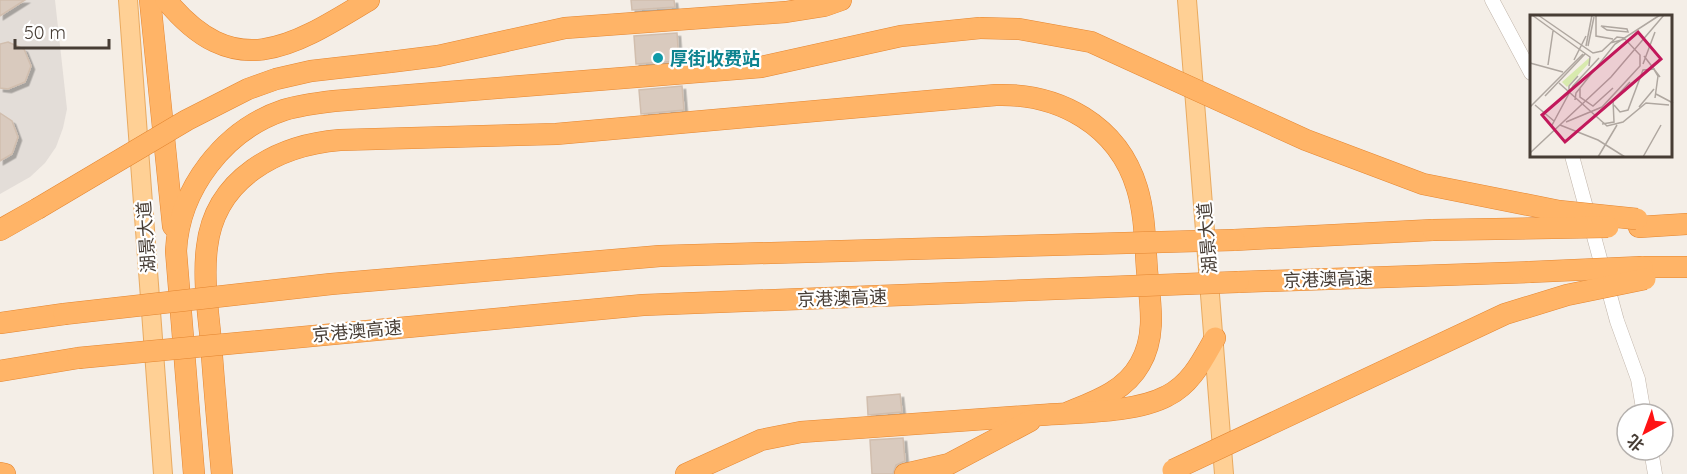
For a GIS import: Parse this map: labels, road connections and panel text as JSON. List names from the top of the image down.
{
  "streets": {
    "highway": ["京港澳高速"],
    "main road": ["湖景大道"]
  },
  "places": ["厚街收费站"],
  "scale_bar": "50 m",
  "north": "bottom left"
}
